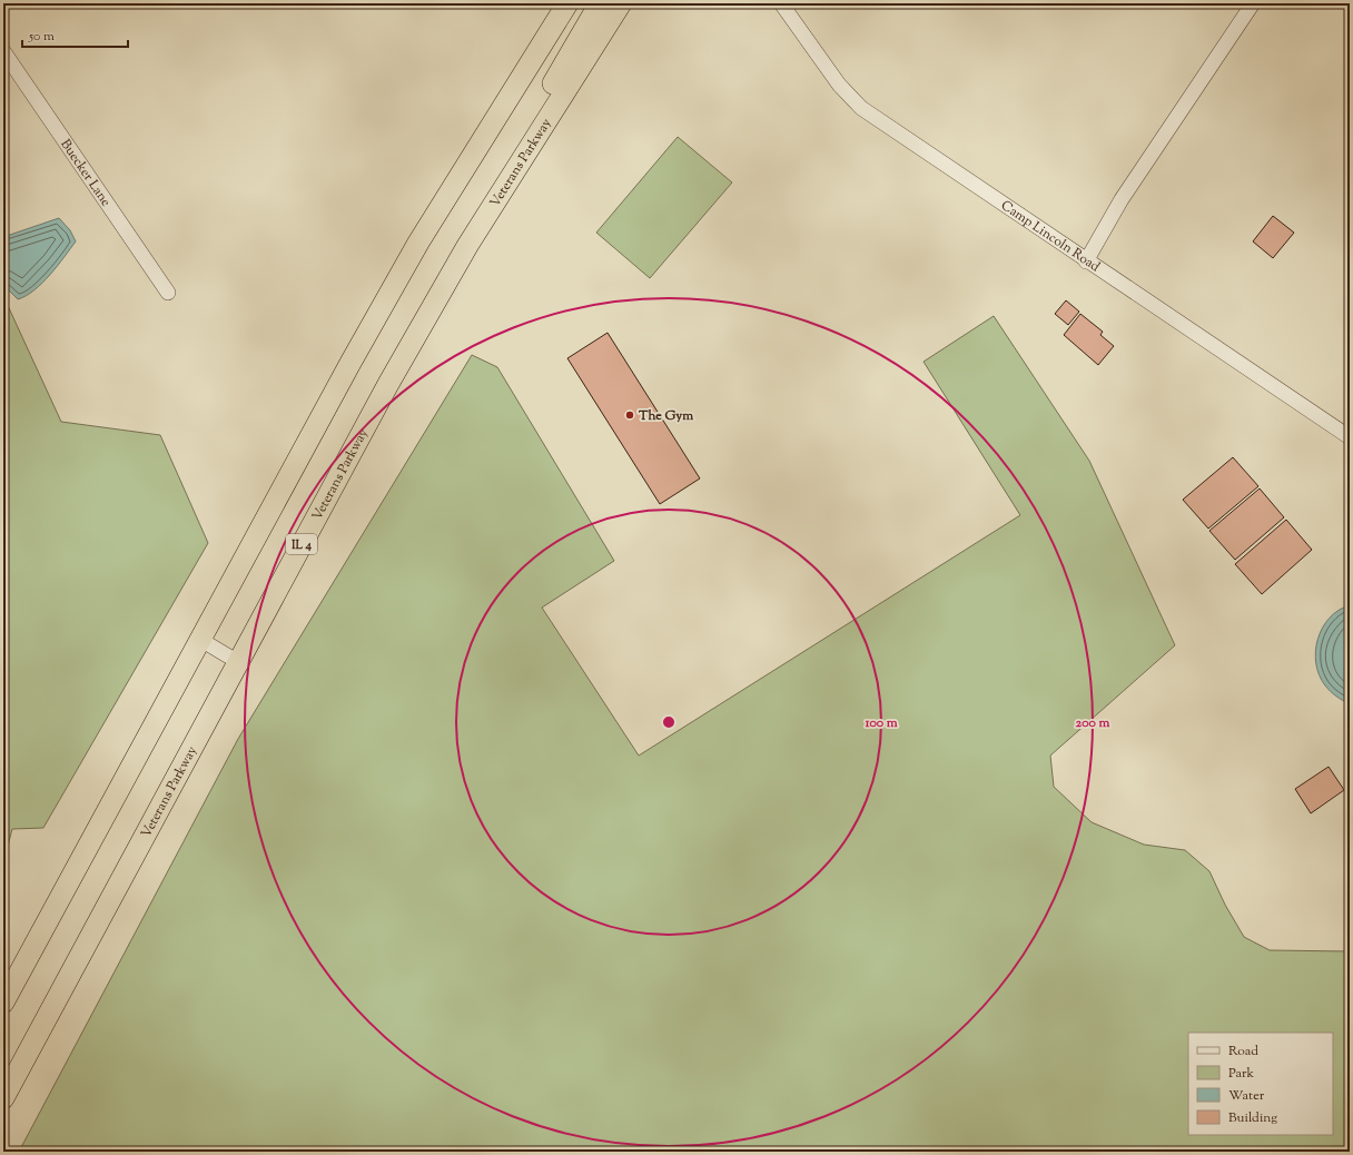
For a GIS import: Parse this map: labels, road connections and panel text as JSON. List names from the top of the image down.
{
  "streets": {
    "highway": ["Veterans Parkway", "IL 4"],
    "street": ["Buecker Lane", "Camp Lincoln Road"]
  },
  "places": ["The Gym"],
  "legend": [
    "Road",
    "Park",
    "Water",
    "Building"
  ],
  "scale_bar": "50 m",
  "rings": ["100 m", "200 m"]
}
